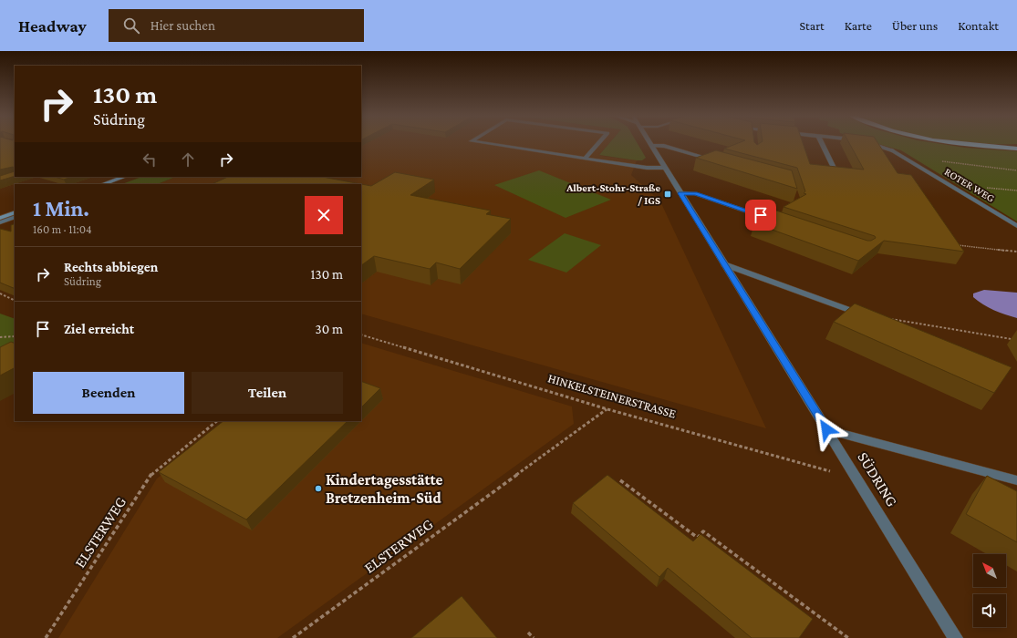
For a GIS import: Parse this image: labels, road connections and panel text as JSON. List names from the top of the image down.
{
  "streets": {
    "street": ["ROTER WEG", "SÜDRING"],
    "path": ["HINKELSTEINERSTRASSE", "ELSTERWEG"]
  },
  "crossings": [
    ["HINKELSTEINERSTRASSE", "SÜDRING"],
    ["HINKELSTEINERSTRASSE", "ELSTERWEG"]
  ],
  "places": {
    "transit": ["Albert-Stohr-Straße / IGS"],
    "other": ["Kindertagesstätte Bretzenheim-Süd"]
  },
  "north": "top left",
  "page": {
    "header": "Headway",
    "search": "Hier suchen",
    "nav": [
      "Start",
      "Karte",
      "Über uns",
      "Kontakt"
    ],
    "turn": ["130 m", "Südring"],
    "heading": ["1 Min.", "160 m · 11:04"],
    "list": [
      {
        "name": "Rechts abbiegen",
        "note": "Südring",
        "value": "130 m"
      },
      {
        "name": "Ziel erreicht",
        "value": "30 m"
      }
    ],
    "buttons": ["Beenden", "Teilen"]
  }
}
